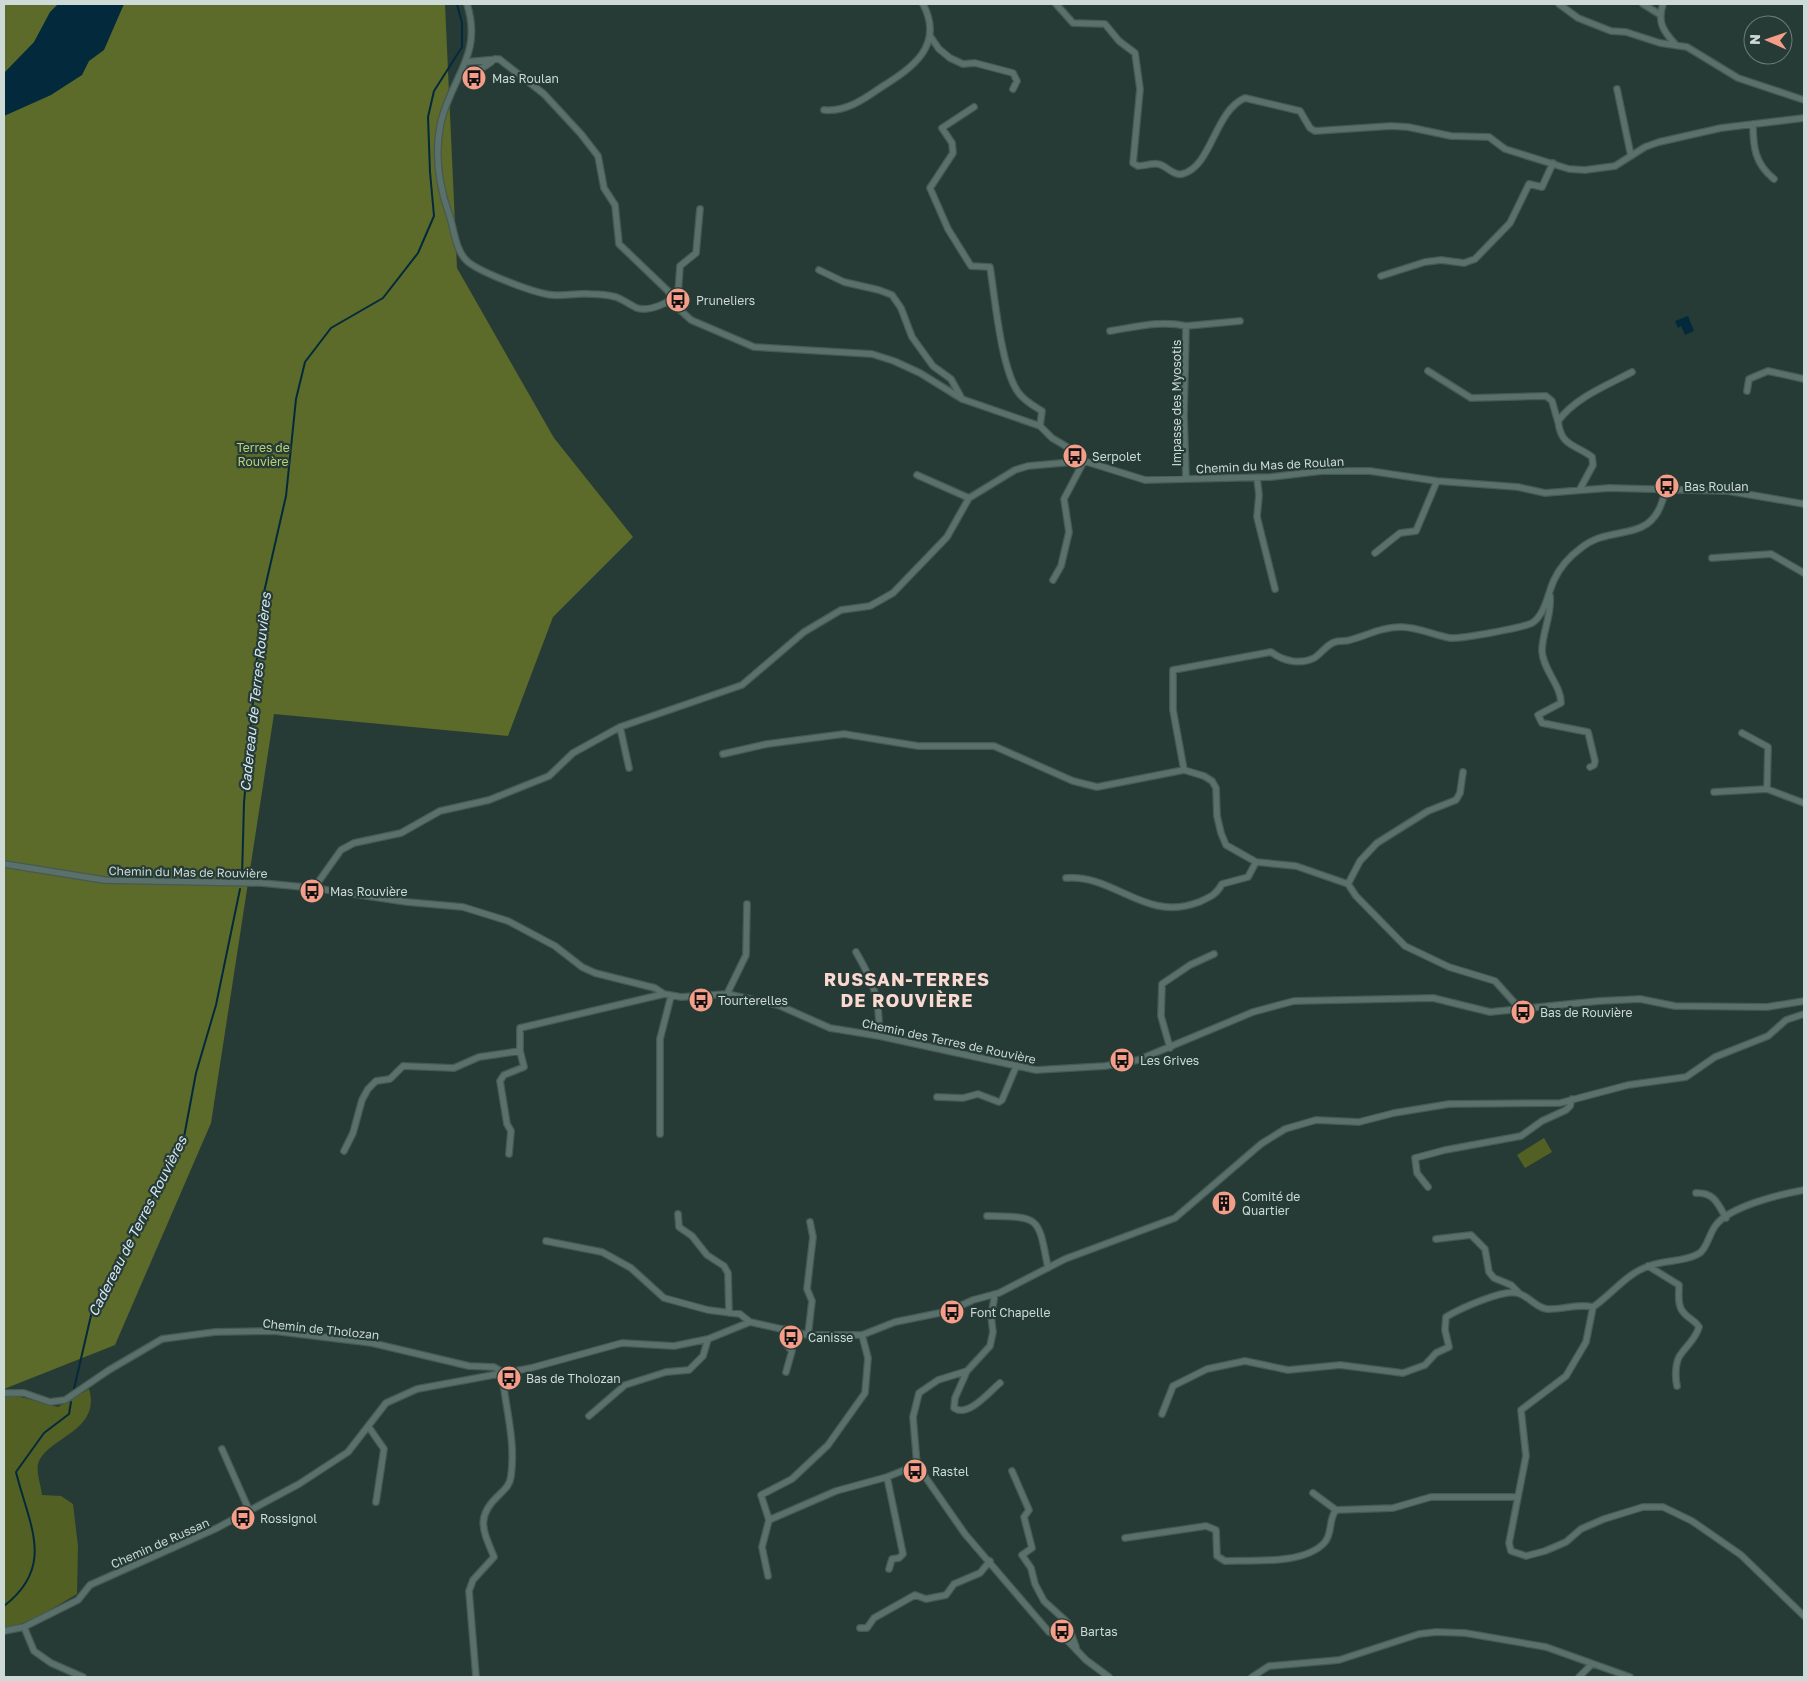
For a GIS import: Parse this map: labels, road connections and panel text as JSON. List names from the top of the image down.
{
  "streets": {
    "street": [
      "Impasse des Myosotis",
      "Chemin du Mas de Roulan",
      "Chemin du Mas de Rouvière",
      "Chemin des Terres de Rouvière",
      "Chemin de Tholozan",
      "Chemin de Russan"
    ]
  },
  "crossings": [
    ["Impasse des Myosotis", "Chemin du Mas de Roulan"],
    ["Chemin du Mas de Rouvière", "Chemin des Terres de Rouvière"],
    ["Chemin de Tholozan", "Chemin de Russan"]
  ],
  "districts": ["RUSSAN-TERRES DE ROUVIÈRE"],
  "water": ["Cadereau de Terres Rouvières"],
  "parks": ["Terres de Rouvière"],
  "places": {
    "bus stop": [
      "Mas Roulan",
      "Pruneliers",
      "Serpolet",
      "Bas Roulan",
      "Mas Rouvière",
      "Tourterelles",
      "Bas de Rouvière",
      "Les Grives",
      "Font Chapelle",
      "Canisse",
      "Bas de Tholozan",
      "Rastel",
      "Rossignol",
      "Bartas"
    ],
    "building": ["Comité de Quartier"]
  },
  "north": "left"
}
